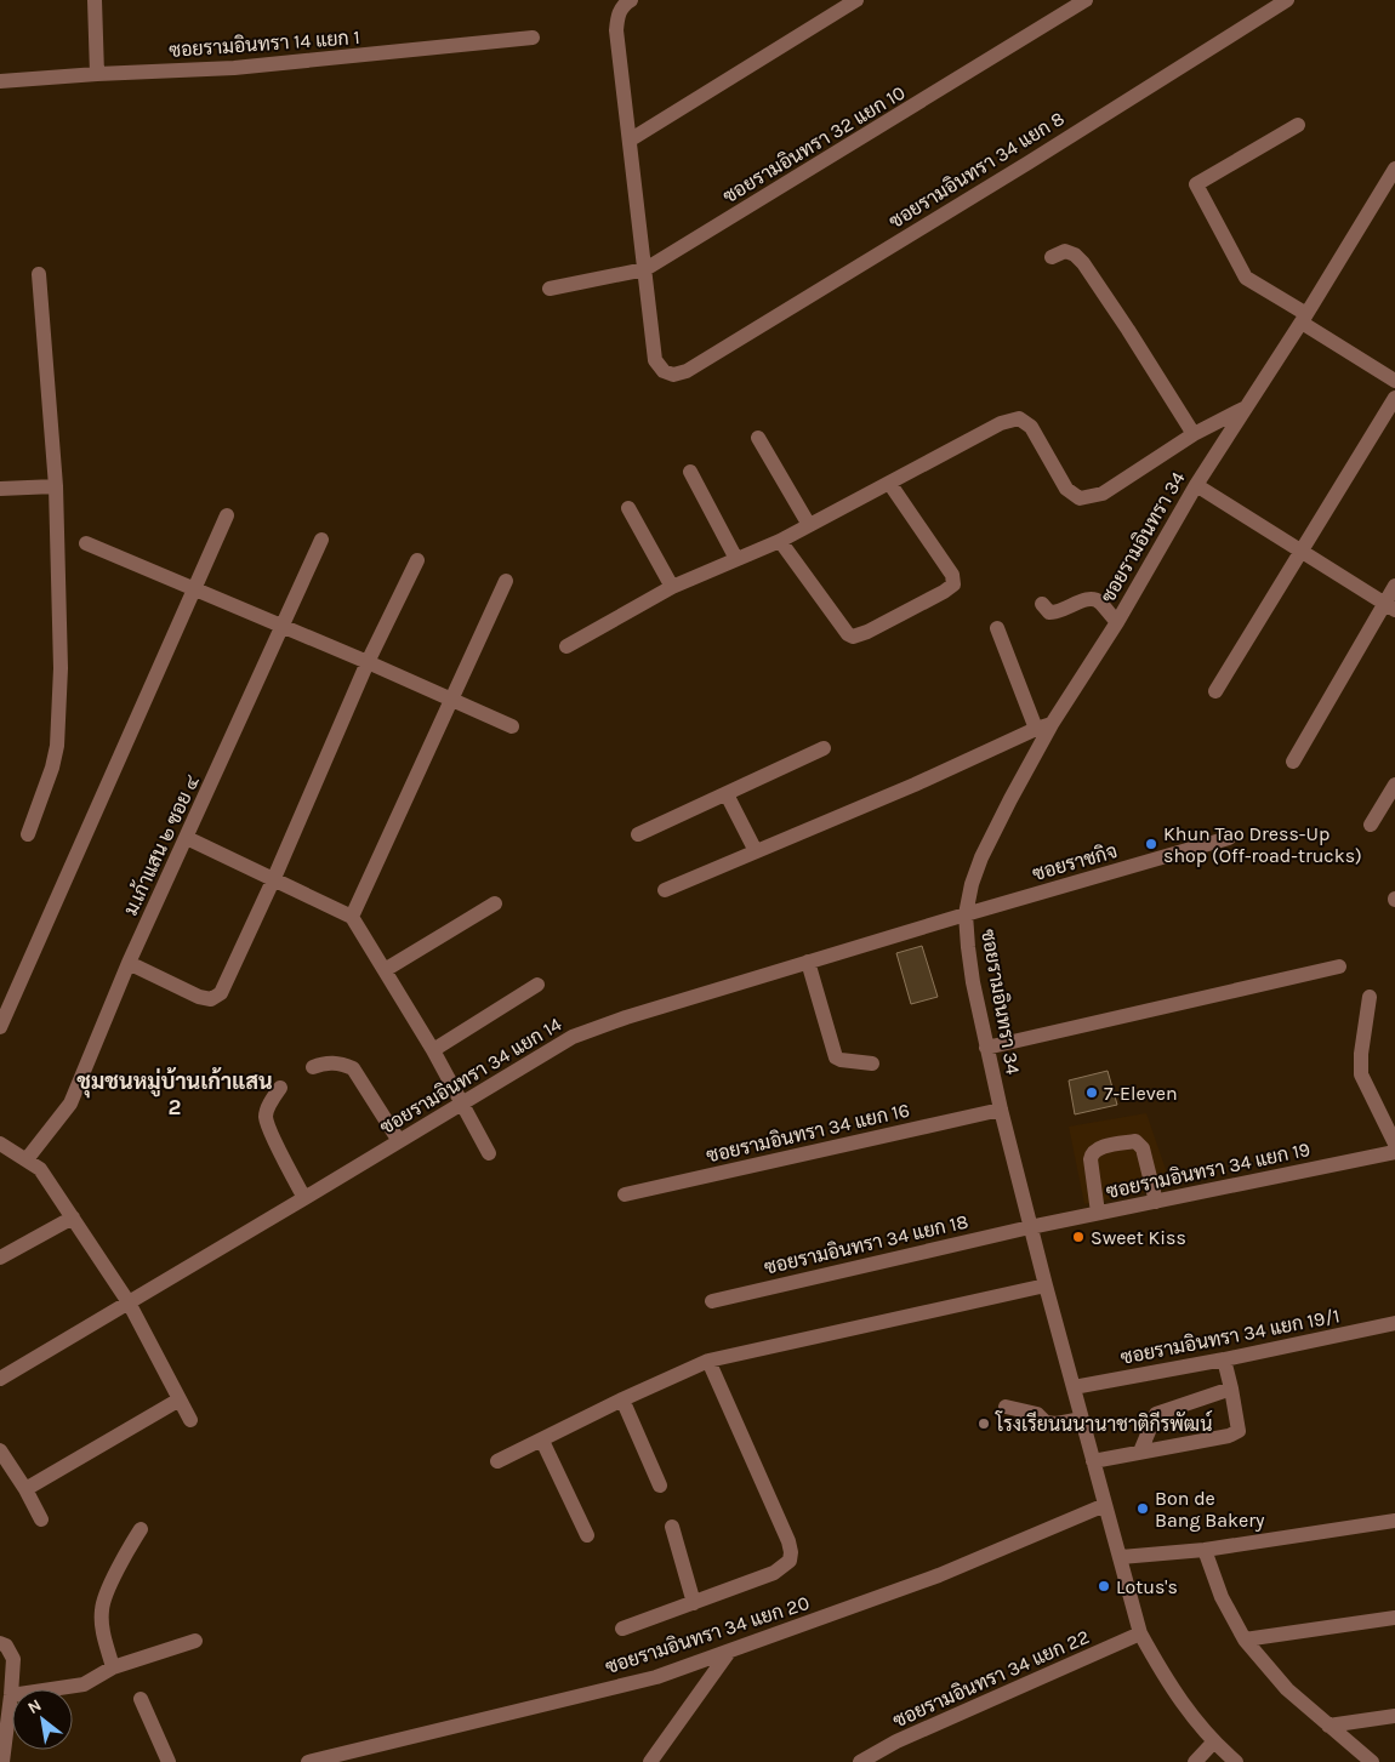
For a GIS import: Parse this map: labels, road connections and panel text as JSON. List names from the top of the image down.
{
  "streets": {
    "street": [
      "ซอยรามอินทรา 14 แยก 1",
      "ซอยรามอินทรา 32 แยก 10",
      "ซอยรามอินทรา 34 แยก 8",
      "ซอยรามอินทรา 34",
      "ม.เก้าแสน ๒ ซอย ๔",
      "ซอยราชกิจ",
      "ซอยรามอินทรา 34 แยก 14",
      "ซอยรามอินทรา 34 แยก 16",
      "ซอยรามอินทรา 34 แยก 19",
      "ซอยรามอินทรา 34 แยก 18",
      "ซอยรามอินทรา 34 แยก 19/1",
      "ซอยรามอินทรา 34 แยก 20",
      "ซอยรามอินทรา 34 แยก 22"
    ]
  },
  "crossings": [
    ["ซอยรามอินทรา 32 แยก 10", "ซอยรามอินทรา 34 แยก 8"],
    ["ซอยรามอินทรา 34", "ซอยราชกิจ"],
    ["ซอยรามอินทรา 34", "ซอยรามอินทรา 34 แยก 14"],
    ["ซอยรามอินทรา 34", "ซอยรามอินทรา 34 แยก 16"],
    ["ซอยรามอินทรา 34", "ซอยรามอินทรา 34 แยก 19"],
    ["ซอยรามอินทรา 34", "ซอยรามอินทรา 34 แยก 18"],
    ["ซอยรามอินทรา 34", "ซอยรามอินทรา 34 แยก 19/1"],
    ["ซอยรามอินทรา 34", "ซอยรามอินทรา 34 แยก 20"],
    ["ซอยรามอินทรา 34", "ซอยรามอินทรา 34 แยก 22"],
    ["ซอยราชกิจ", "ซอยรามอินทรา 34 แยก 14"],
    ["ซอยรามอินทรา 34 แยก 19", "ซอยรามอินทรา 34 แยก 18"]
  ],
  "districts": ["ชุมชนหมู่บ้านเก้าแสน 2"],
  "places": [
    "Khun Tao Dress-Up shop (Off-road-trucks)",
    "7-Eleven",
    "Sweet Kiss",
    "โรงเรียนนนานาชาติกีรพัฒน์",
    "Bon de Bang Bakery",
    "Lotus's"
  ],
  "north": "top left"
}
